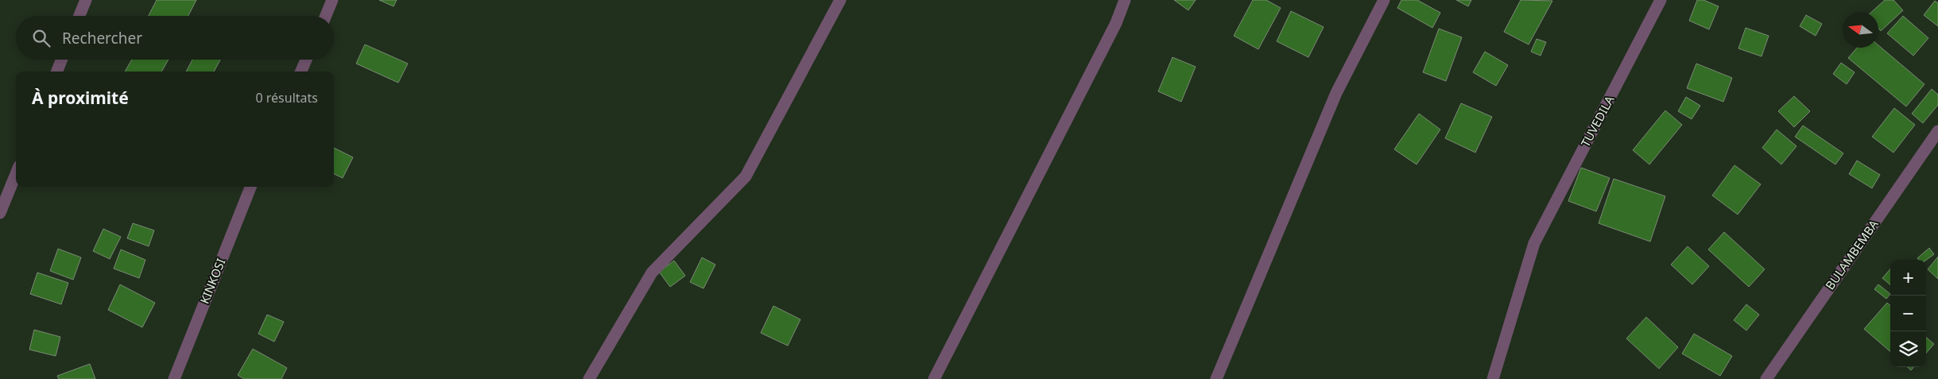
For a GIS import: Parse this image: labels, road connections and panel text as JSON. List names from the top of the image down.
{
  "streets": {
    "street": ["TUVEDILA", "BULAMBEMBA", "KINKOSI"]
  },
  "north": "left",
  "page": {
    "search": "Rechercher",
    "heading": ["À proximité", "0 résultats"],
    "map_buttons": ["+", "−"]
  }
}
